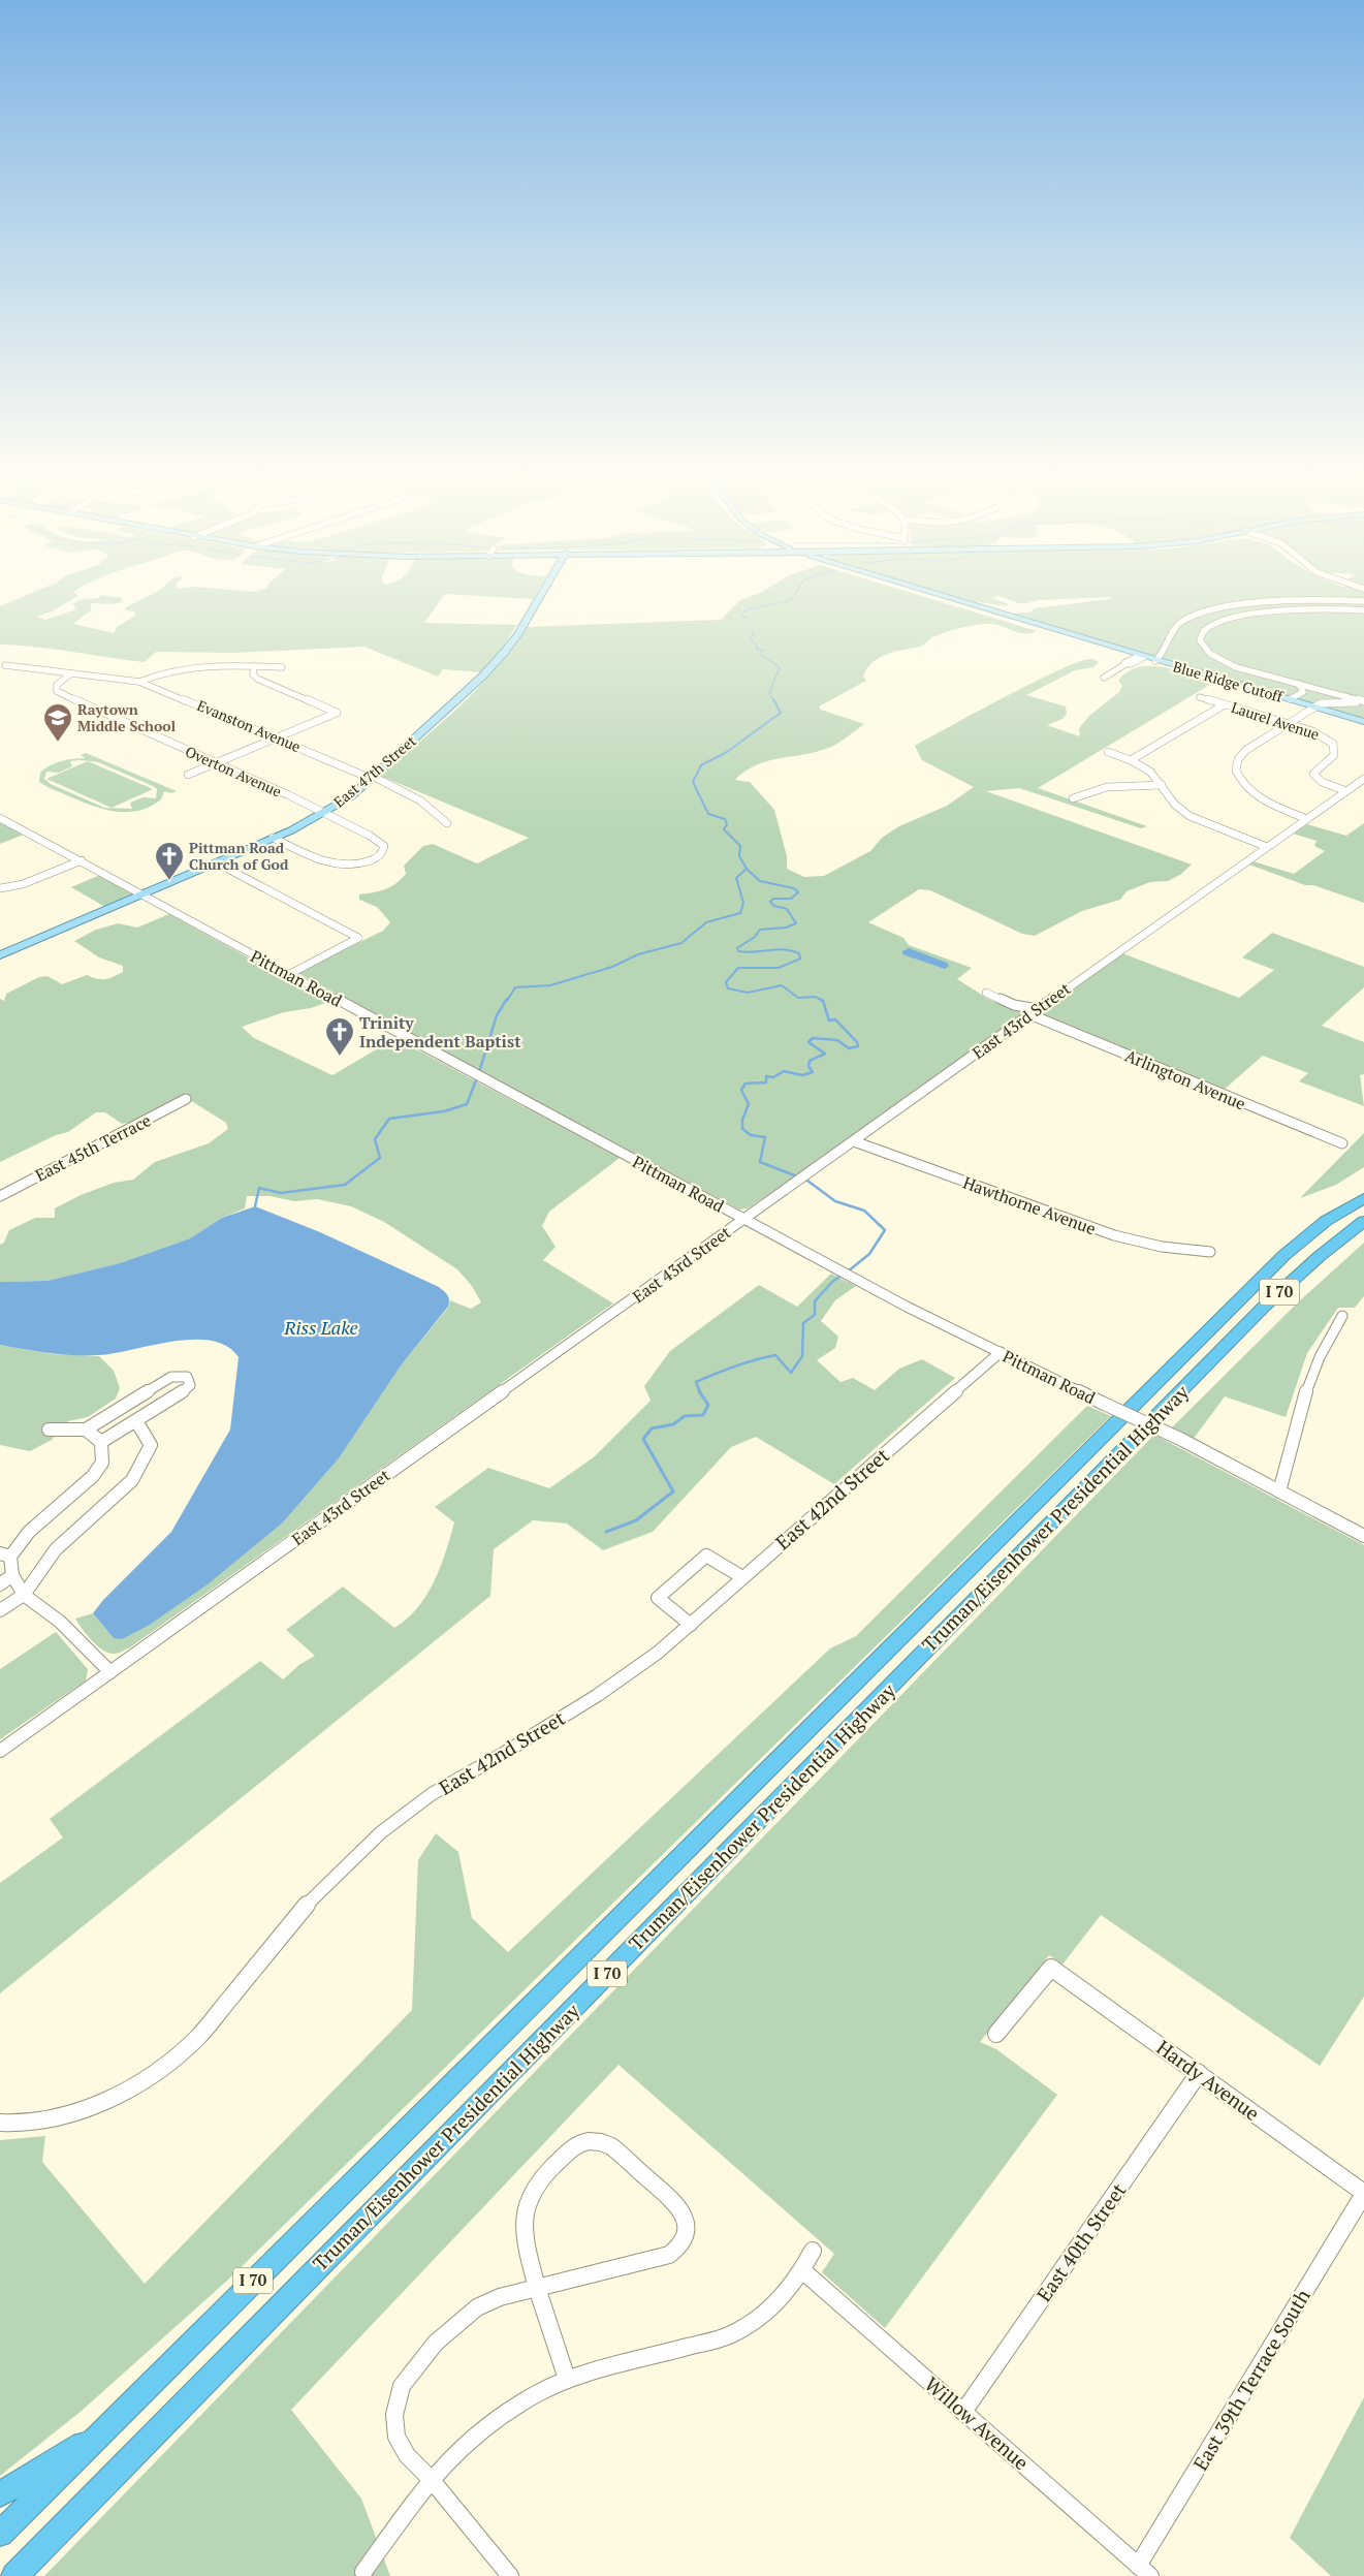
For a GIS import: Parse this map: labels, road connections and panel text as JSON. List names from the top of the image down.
{
  "streets": {
    "highway": ["I 70", "Truman/Eisenhower Presidential Highway"],
    "main road": ["Blue Ridge Cutoff", "East 47th Street"],
    "street": [
      "Laurel Avenue",
      "Evanston Avenue",
      "Overton Avenue",
      "Pittman Road",
      "East 43rd Street",
      "Arlington Avenue",
      "East 45th Terrace",
      "Hawthorne Avenue",
      "East 42nd Street",
      "Hardy Avenue",
      "East 40th Street",
      "East 39th Terrace South",
      "Willow Avenue"
    ]
  },
  "crossings": [
    ["Laurel Avenue", "East 43rd Street"],
    ["Evanston Avenue", "Overton Avenue"],
    ["Evanston Avenue", "East 47th Street"],
    ["Overton Avenue", "East 47th Street"],
    ["East 47th Street", "Pittman Road"],
    ["Pittman Road", "East 43rd Street"],
    ["Pittman Road", "East 42nd Street"],
    ["East 43rd Street", "Arlington Avenue"],
    ["East 43rd Street", "Hawthorne Avenue"],
    ["Hardy Avenue", "East 40th Street"],
    ["Hardy Avenue", "East 39th Terrace South"],
    ["East 40th Street", "Willow Avenue"],
    ["East 39th Terrace South", "Willow Avenue"]
  ],
  "water": ["Riss Lake"],
  "places": {
    "school or university": ["Raytown Middle School"],
    "church": ["Pittman Road Church of God", "Trinity Independent Baptist"]
  }
}
